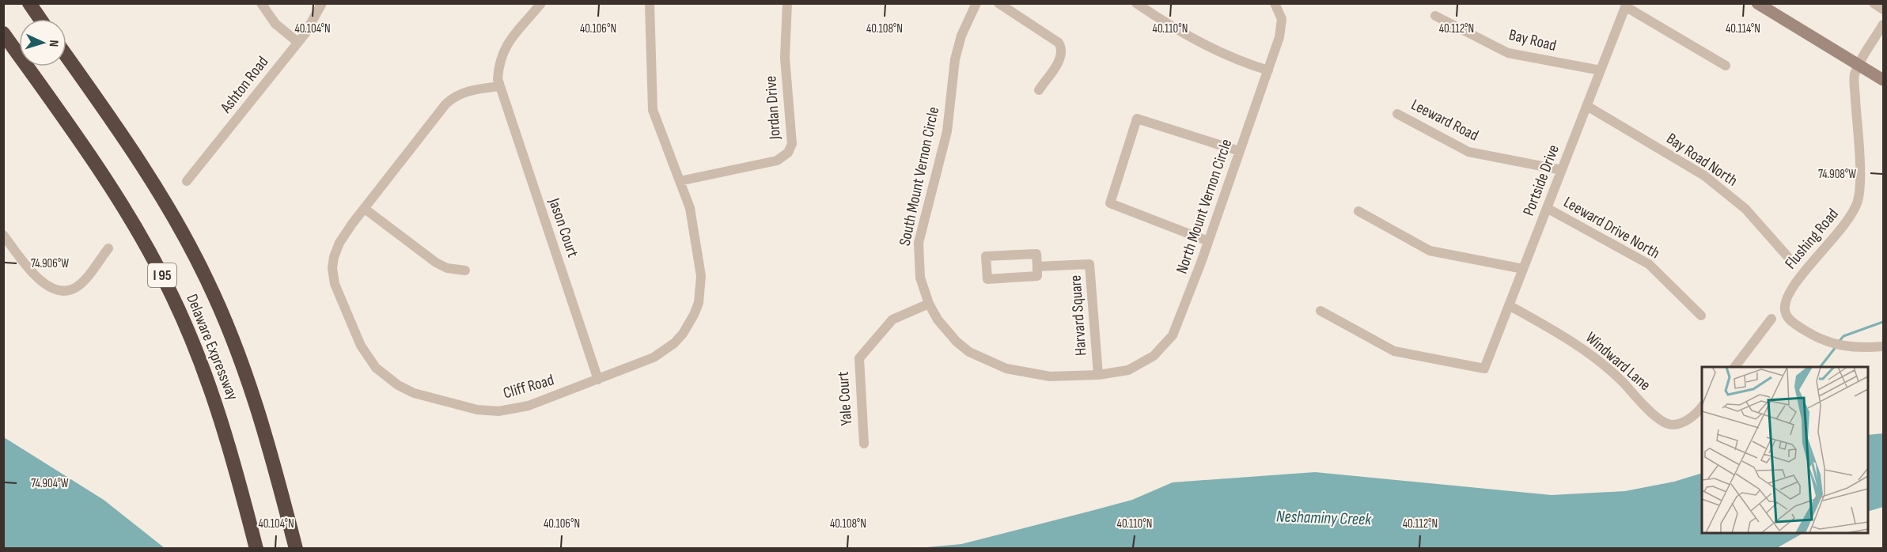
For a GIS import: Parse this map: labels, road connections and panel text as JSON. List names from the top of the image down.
{
  "streets": {
    "highway": ["I 95", "Delaware Expressway"],
    "street": [
      "Bay Road",
      "Ashton Road",
      "Jordan Drive",
      "Leeward Road",
      "Bay Road North",
      "South Mount Vernon Circle",
      "Portside Drive",
      "North Mount Vernon Circle",
      "Jason Court",
      "Leeward Drive North",
      "Flushing Road",
      "Harvard Square",
      "Windward Lane",
      "Cliff Road",
      "Yale Court"
    ]
  },
  "crossings": [
    ["Bay Road", "Portside Drive"],
    ["Jordan Drive", "Cliff Road"],
    ["Leeward Road", "Portside Drive"],
    ["Bay Road North", "Portside Drive"],
    ["South Mount Vernon Circle", "North Mount Vernon Circle"],
    ["South Mount Vernon Circle", "Harvard Square"],
    ["South Mount Vernon Circle", "Yale Court"],
    ["Portside Drive", "Leeward Drive North"],
    ["Portside Drive", "Windward Lane"],
    ["North Mount Vernon Circle", "Harvard Square"],
    ["Jason Court", "Cliff Road"]
  ],
  "water": ["Neshaminy Creek"],
  "north": "right",
  "coordinates": [
    "40.104°N",
    "40.106°N",
    "40.108°N",
    "40.110°N",
    "40.112°N",
    "40.114°N",
    "74.908°W",
    "74.906°W",
    "74.904°W"
  ]
}
